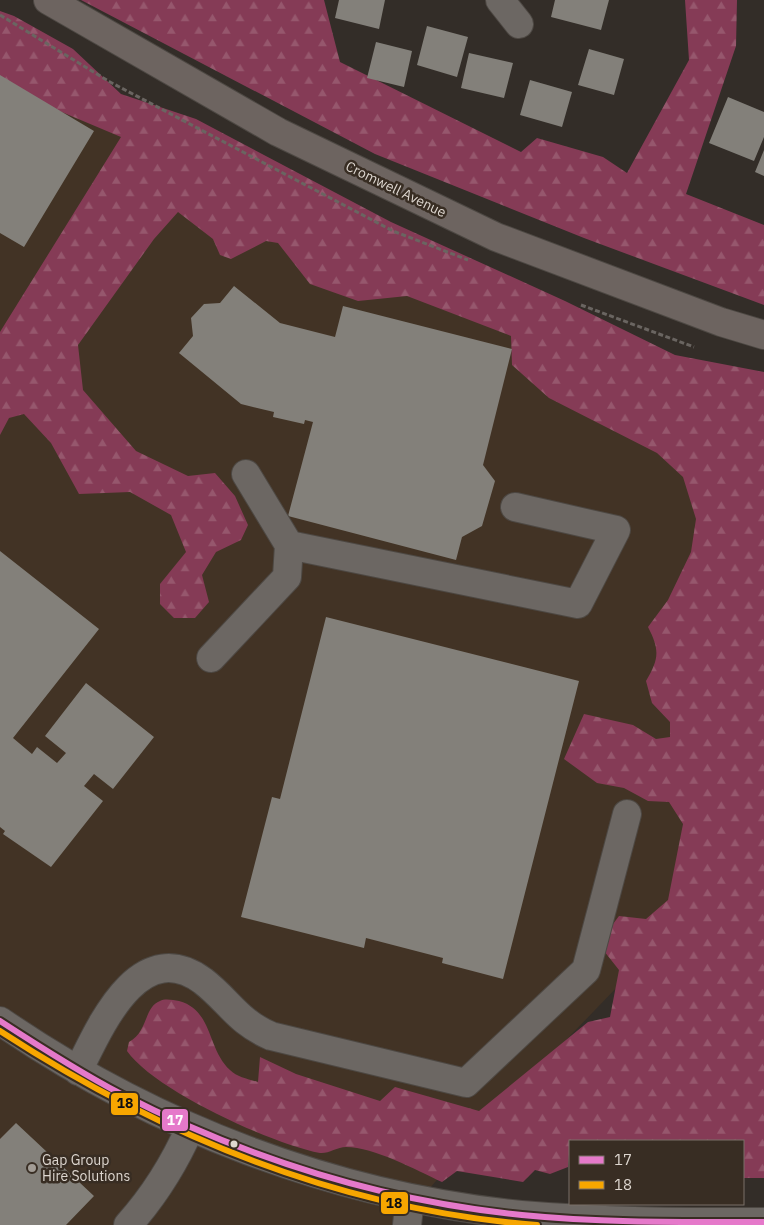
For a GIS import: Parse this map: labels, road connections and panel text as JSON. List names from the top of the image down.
{
  "streets": {
    "main road": ["Cromwell Avenue"]
  },
  "places": ["Gap Group Hire Solutions"],
  "lines": ["transit line 17", "transit line 18"],
  "legend": ["17", "18"]
}
